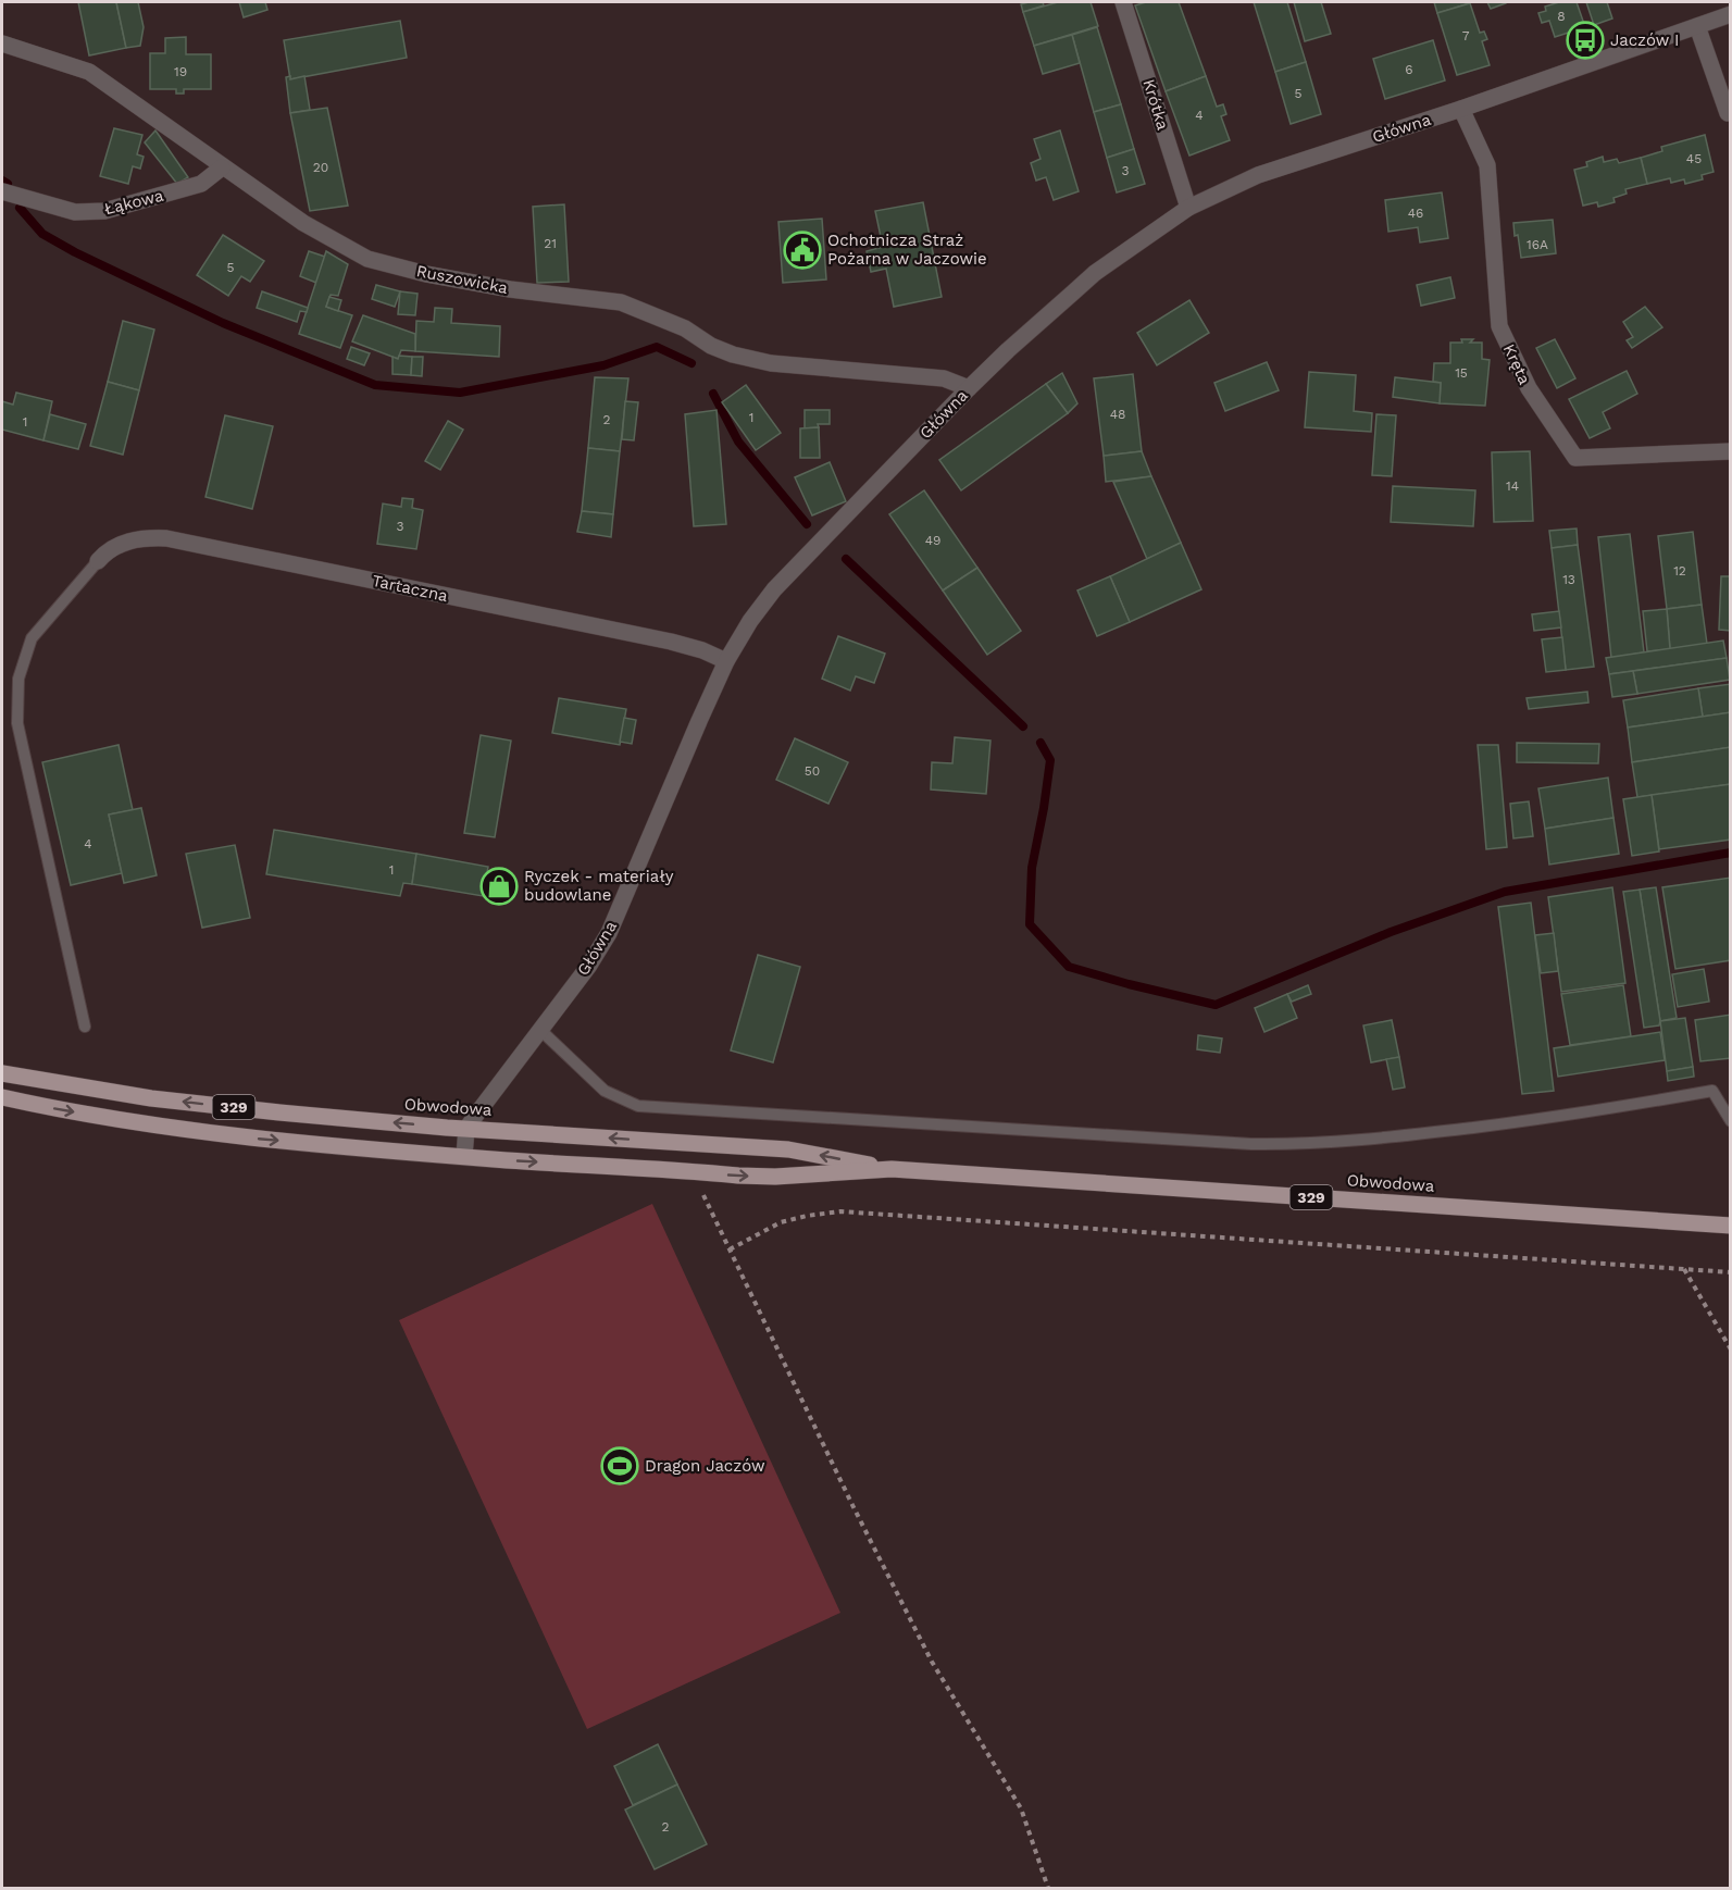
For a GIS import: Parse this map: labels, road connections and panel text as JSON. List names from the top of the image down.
{
  "streets": {
    "main road": ["329", "Obwodowa"],
    "street": [
      "Krótka",
      "Główna",
      "Łąkowa",
      "Ruszowicka",
      "Kręta",
      "Tartaczna"
    ]
  },
  "crossings": [
    ["Krótka", "Główna"],
    ["Główna", "Ruszowicka"],
    ["Główna", "Kręta"],
    ["Główna", "Tartaczna"],
    ["Główna", "Obwodowa"],
    ["Łąkowa", "Ruszowicka"]
  ],
  "places": {
    "bus stop": ["Jaczów I"],
    "public building": ["Ochotnicza Straż Pożarna w Jaczowie"],
    "shop": ["Ryczek - materiały budowlane"],
    "sports": ["Dragon Jaczów"]
  },
  "house_numbers": [
    "8",
    "7",
    "6",
    "19",
    "5",
    "4",
    "45",
    "20",
    "3",
    "46",
    "21",
    "16A",
    "5",
    "15",
    "48",
    "1",
    "2",
    "1",
    "14",
    "3",
    "49",
    "12",
    "13",
    "50",
    "4",
    "1",
    "2"
  ]
}
